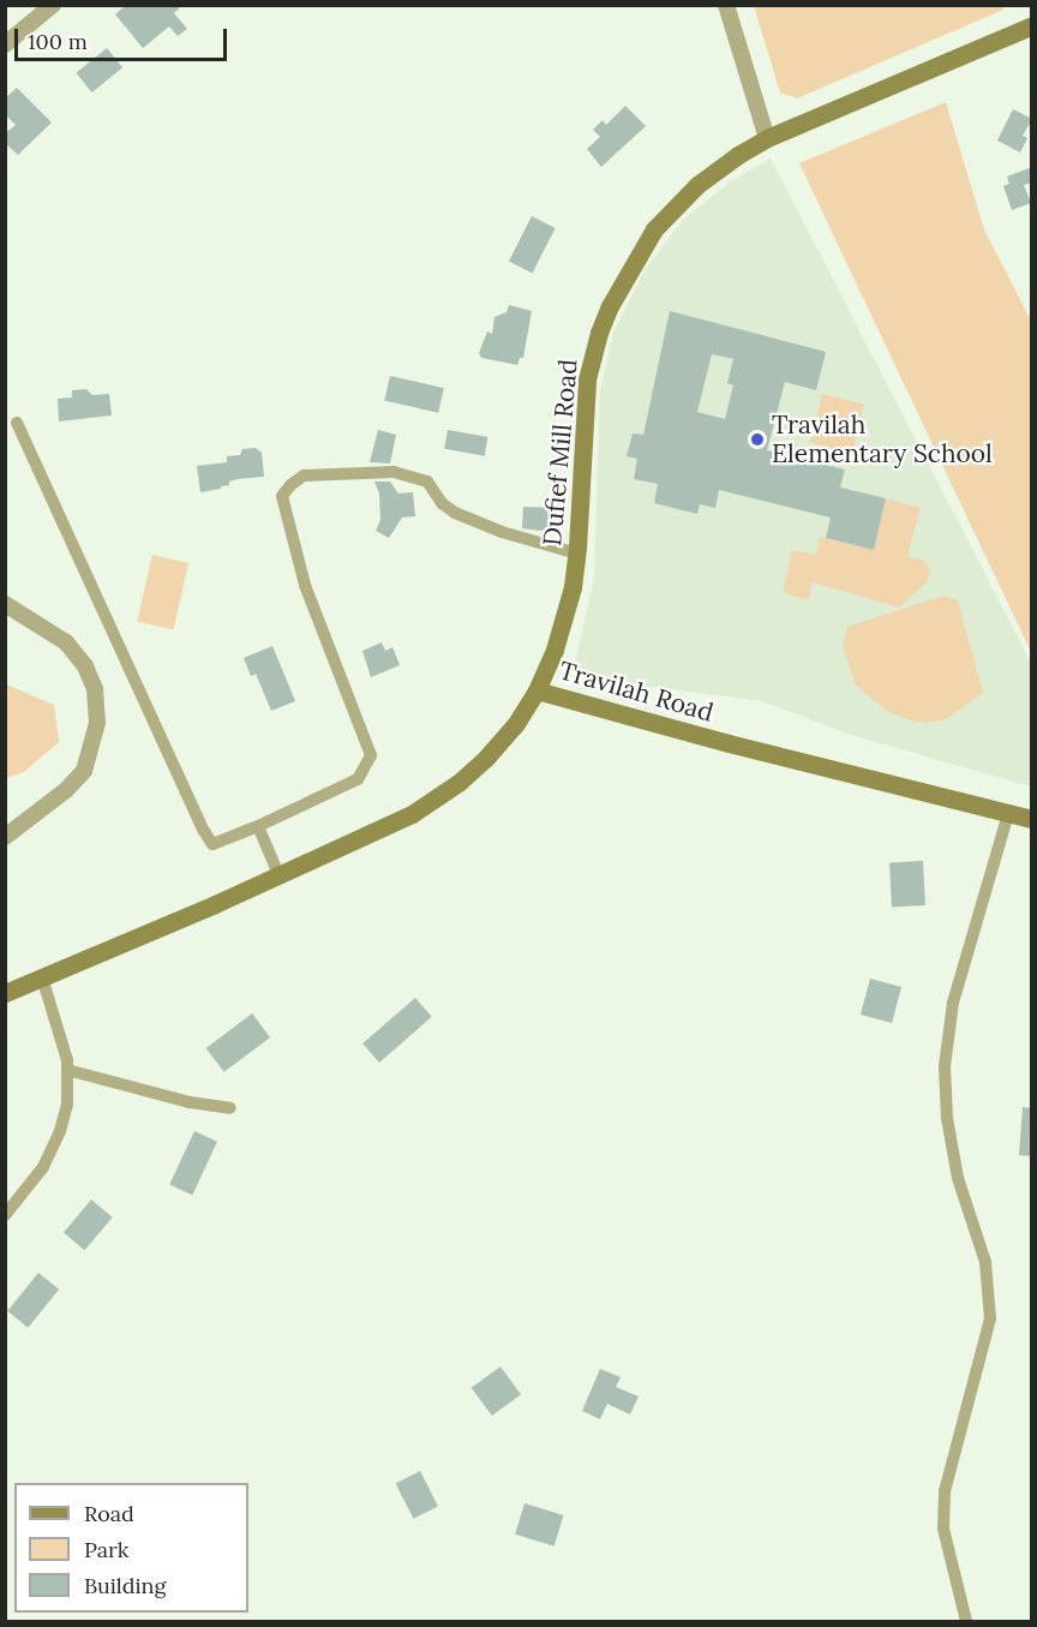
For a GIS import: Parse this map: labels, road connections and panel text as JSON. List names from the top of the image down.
{
  "streets": {
    "main road": ["Dufief Mill Road", "Travilah Road"]
  },
  "crossings": [
    ["Dufief Mill Road", "Travilah Road"]
  ],
  "places": ["Travilah Elementary School"],
  "legend": ["Road", "Park", "Building"],
  "scale_bar": "100 m"
}
